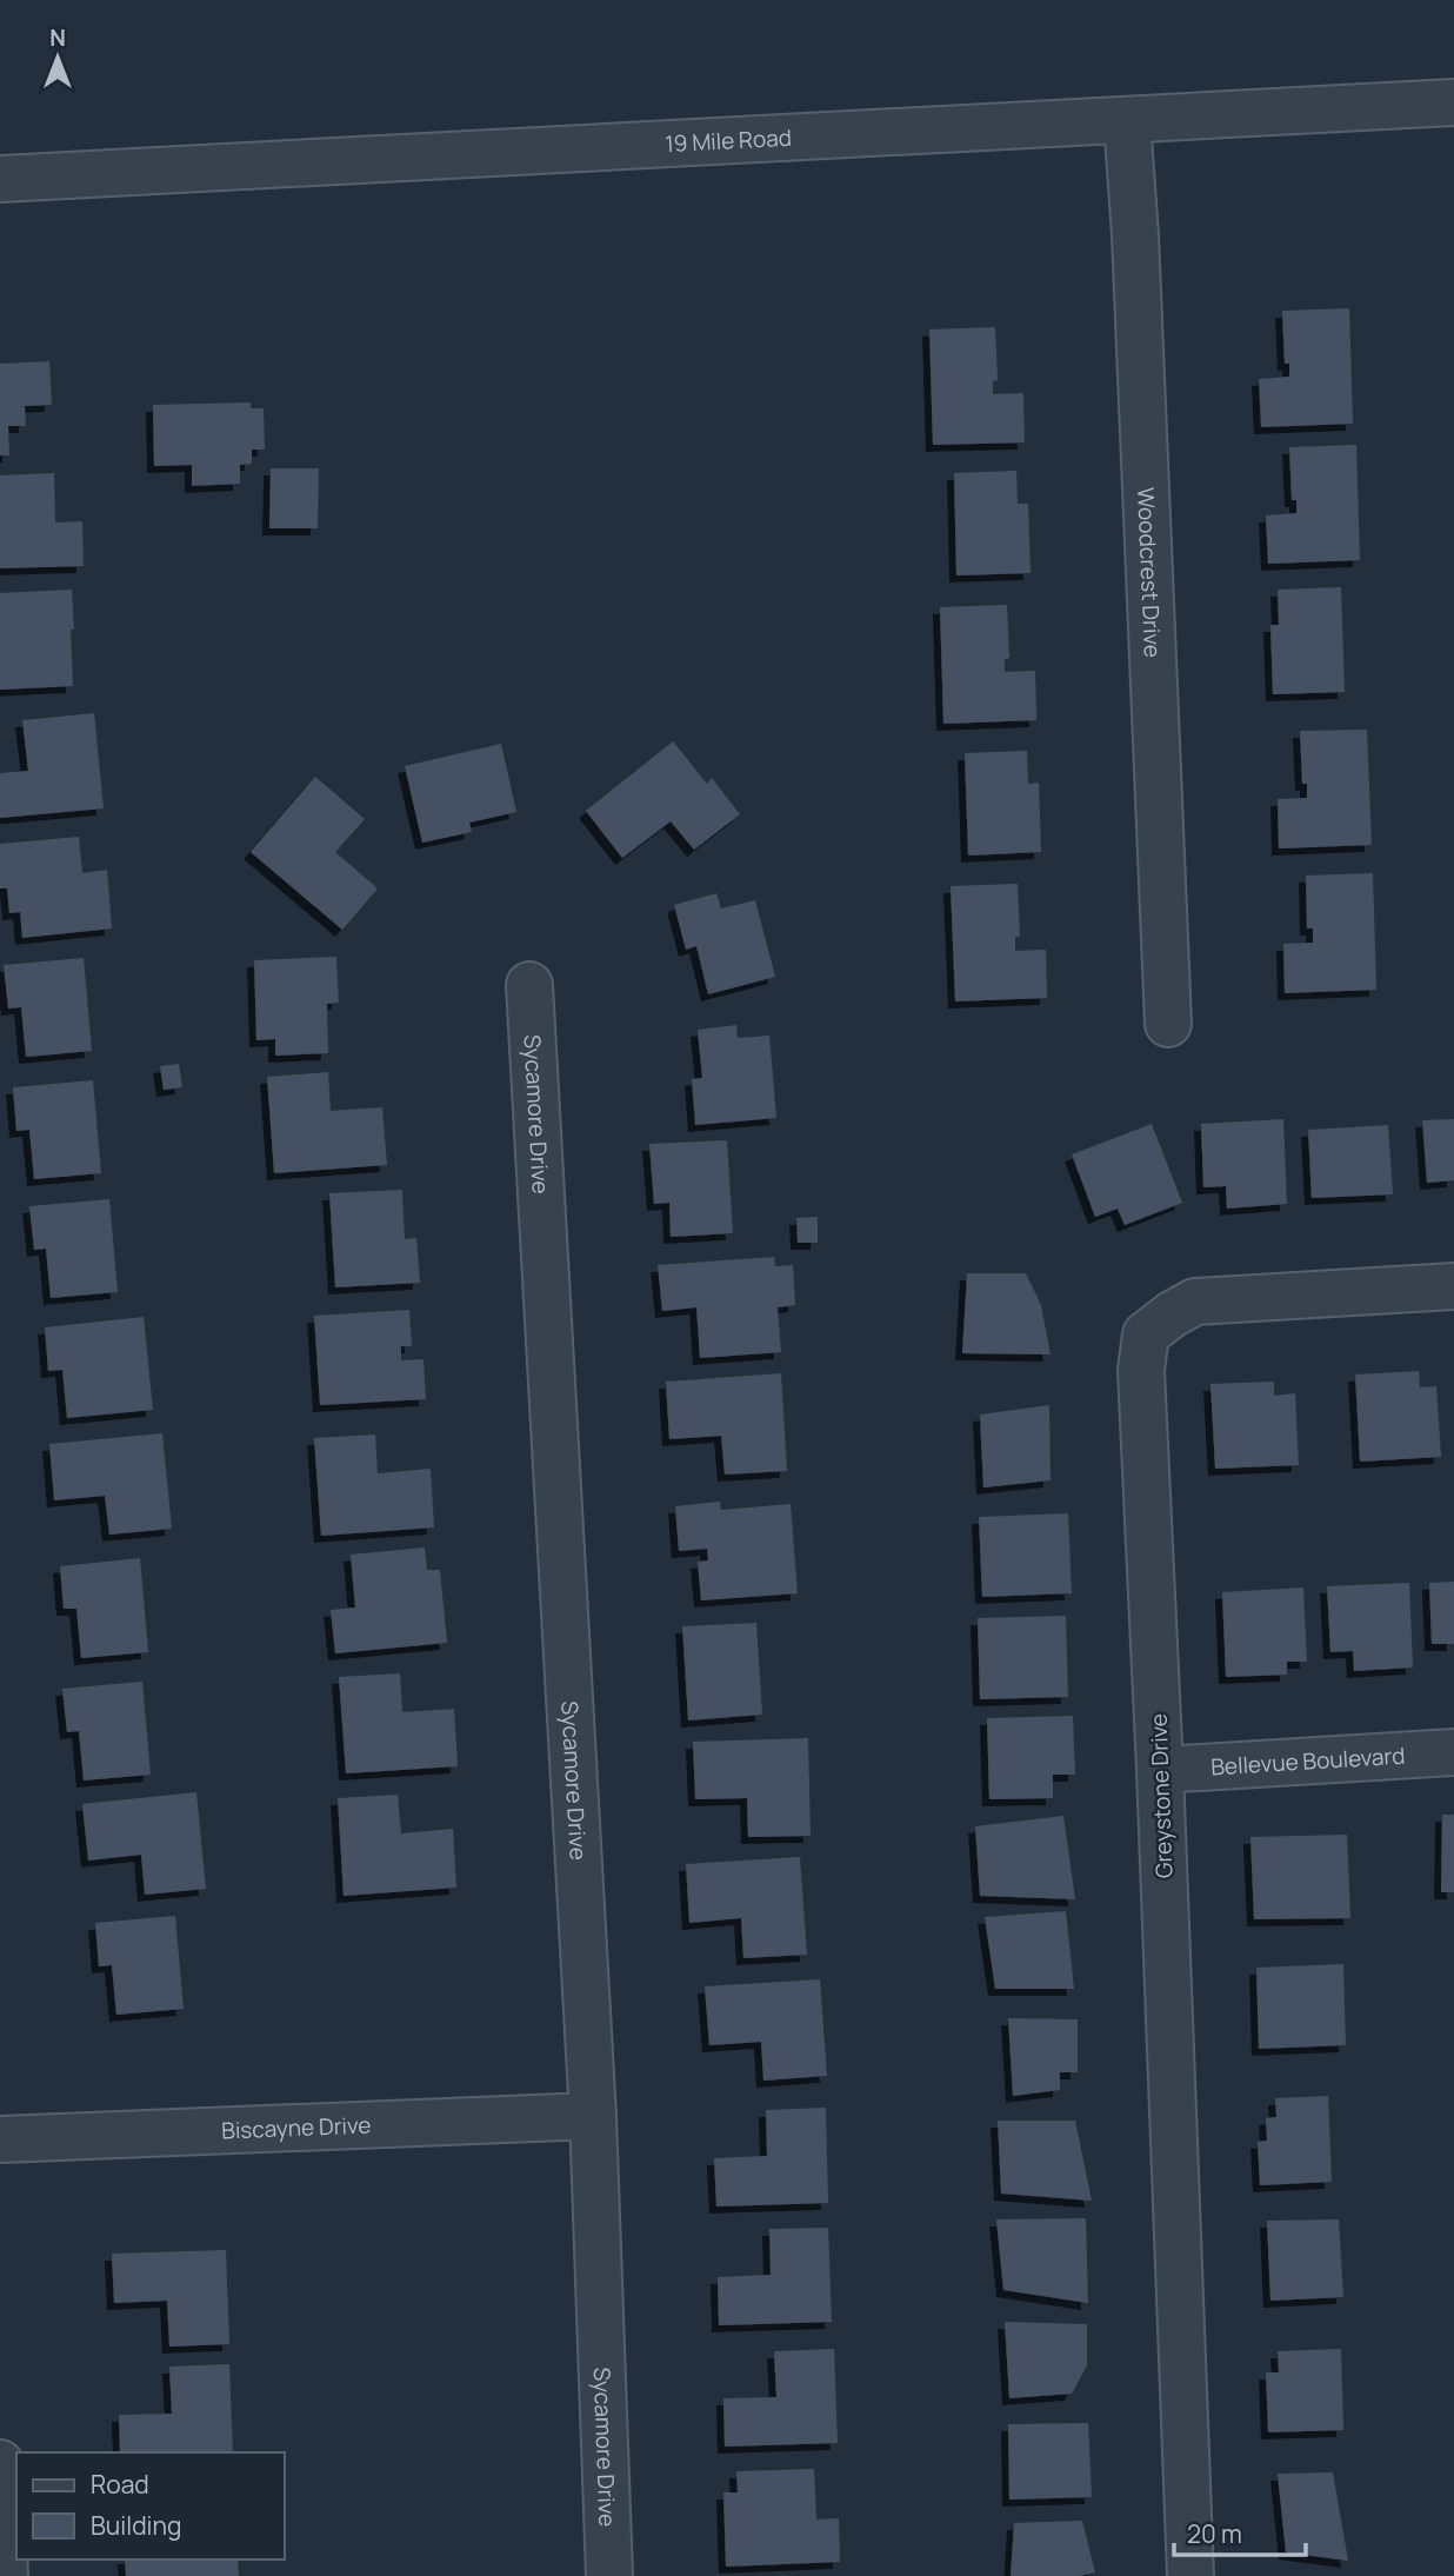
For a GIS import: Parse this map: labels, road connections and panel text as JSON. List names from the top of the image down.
{
  "streets": {
    "street": [
      "19 Mile Road",
      "Woodcrest Drive",
      "Sycamore Drive",
      "Bellevue Boulevard",
      "Greystone Drive",
      "Biscayne Drive"
    ]
  },
  "crossings": [
    ["19 Mile Road", "Woodcrest Drive"],
    ["Sycamore Drive", "Biscayne Drive"],
    ["Bellevue Boulevard", "Greystone Drive"]
  ],
  "legend": ["Road", "Building"],
  "scale_bar": "20 m",
  "north": "top"
}
